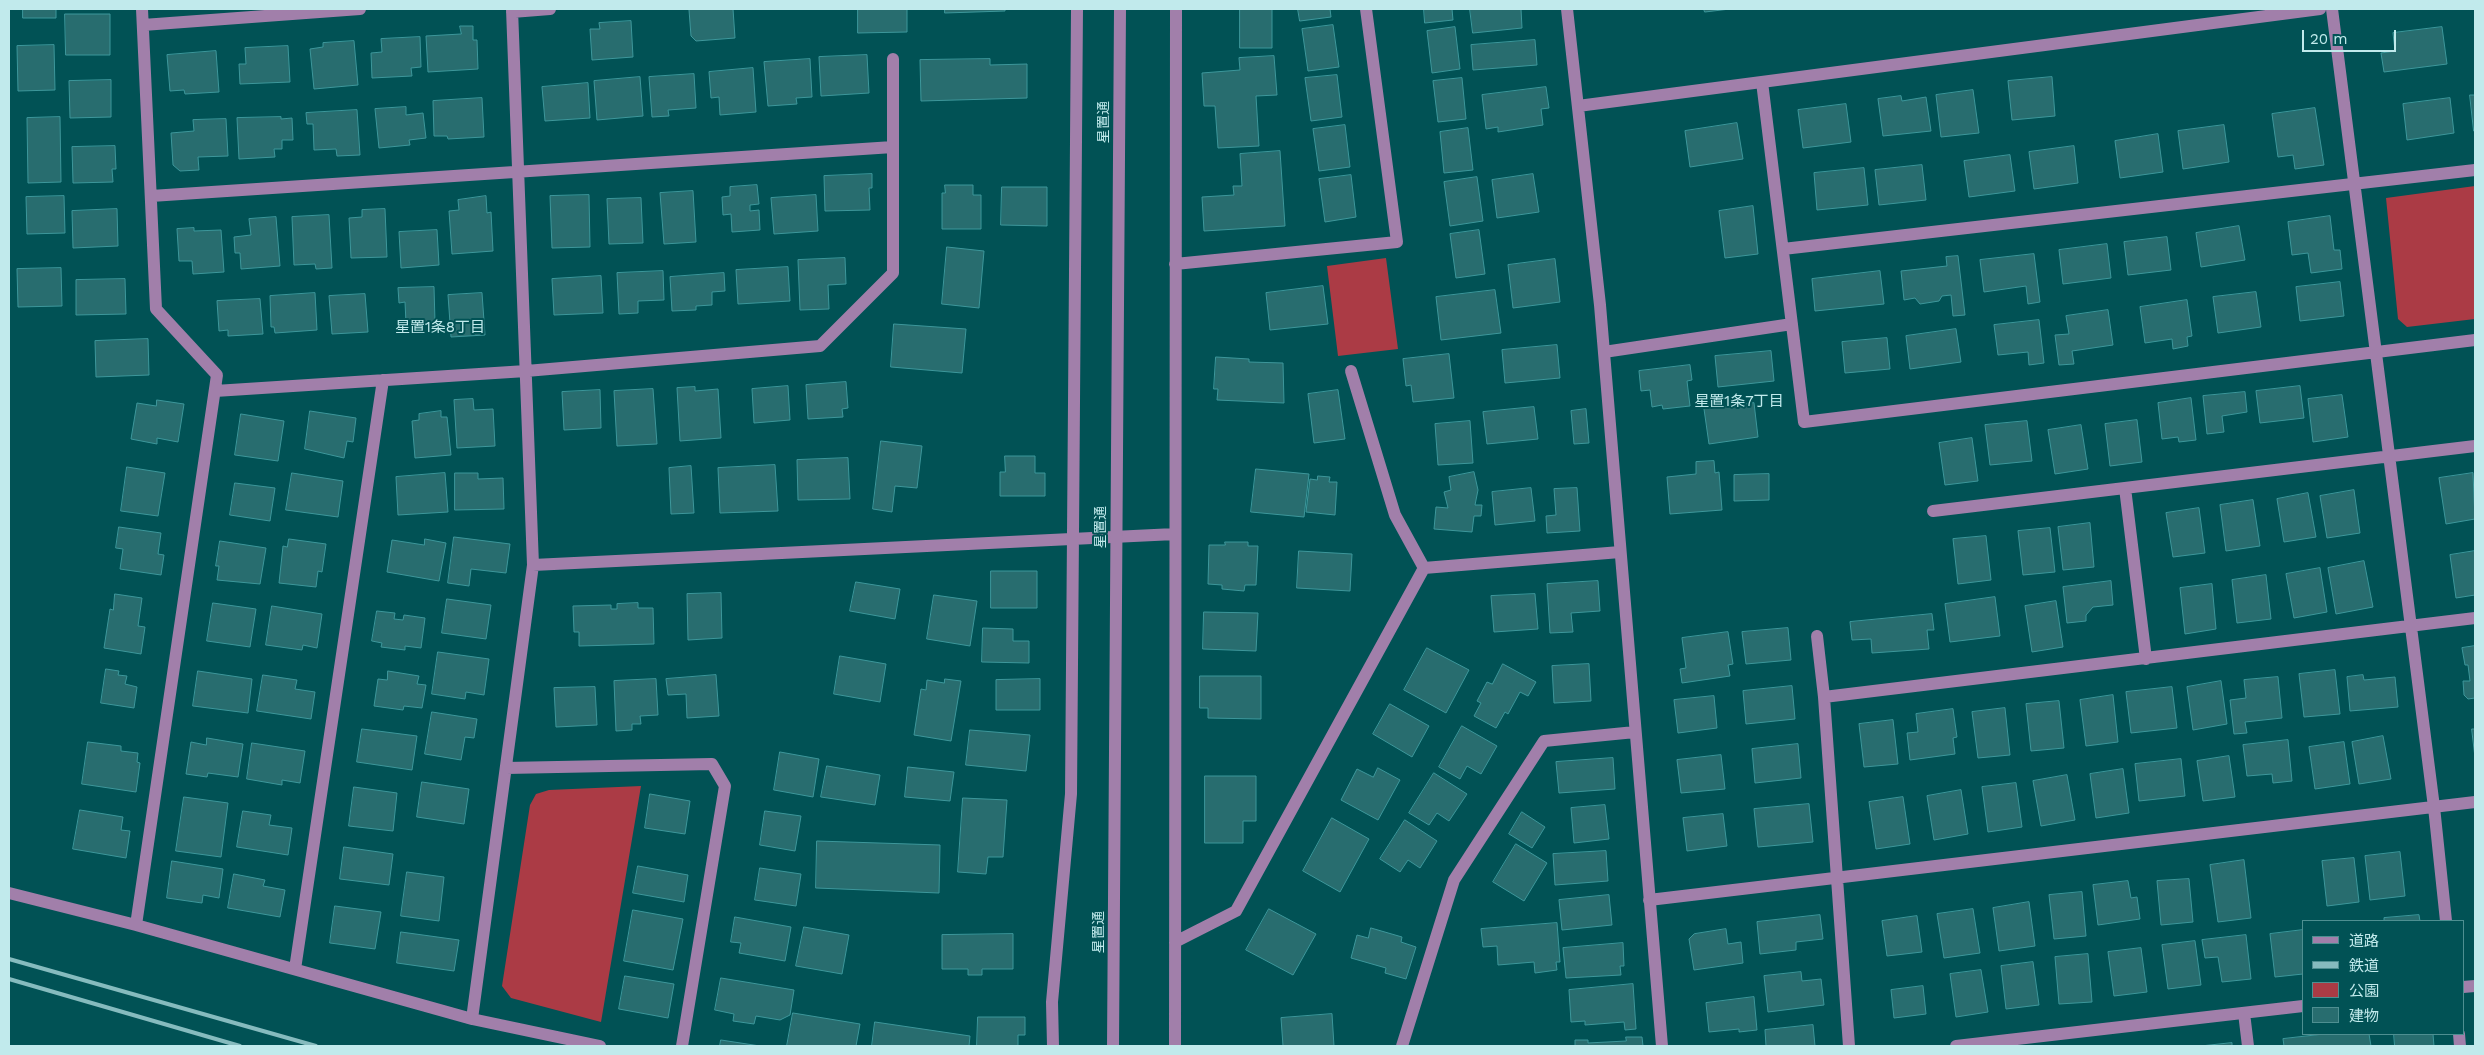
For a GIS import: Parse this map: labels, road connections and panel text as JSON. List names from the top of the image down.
{
  "streets": {
    "street": ["星置通"]
  },
  "districts": ["星置1条8丁目", "星置1条7丁目"],
  "legend": [
    "道路",
    "鉄道",
    "公園",
    "建物"
  ],
  "scale_bar": "20 m"
}
